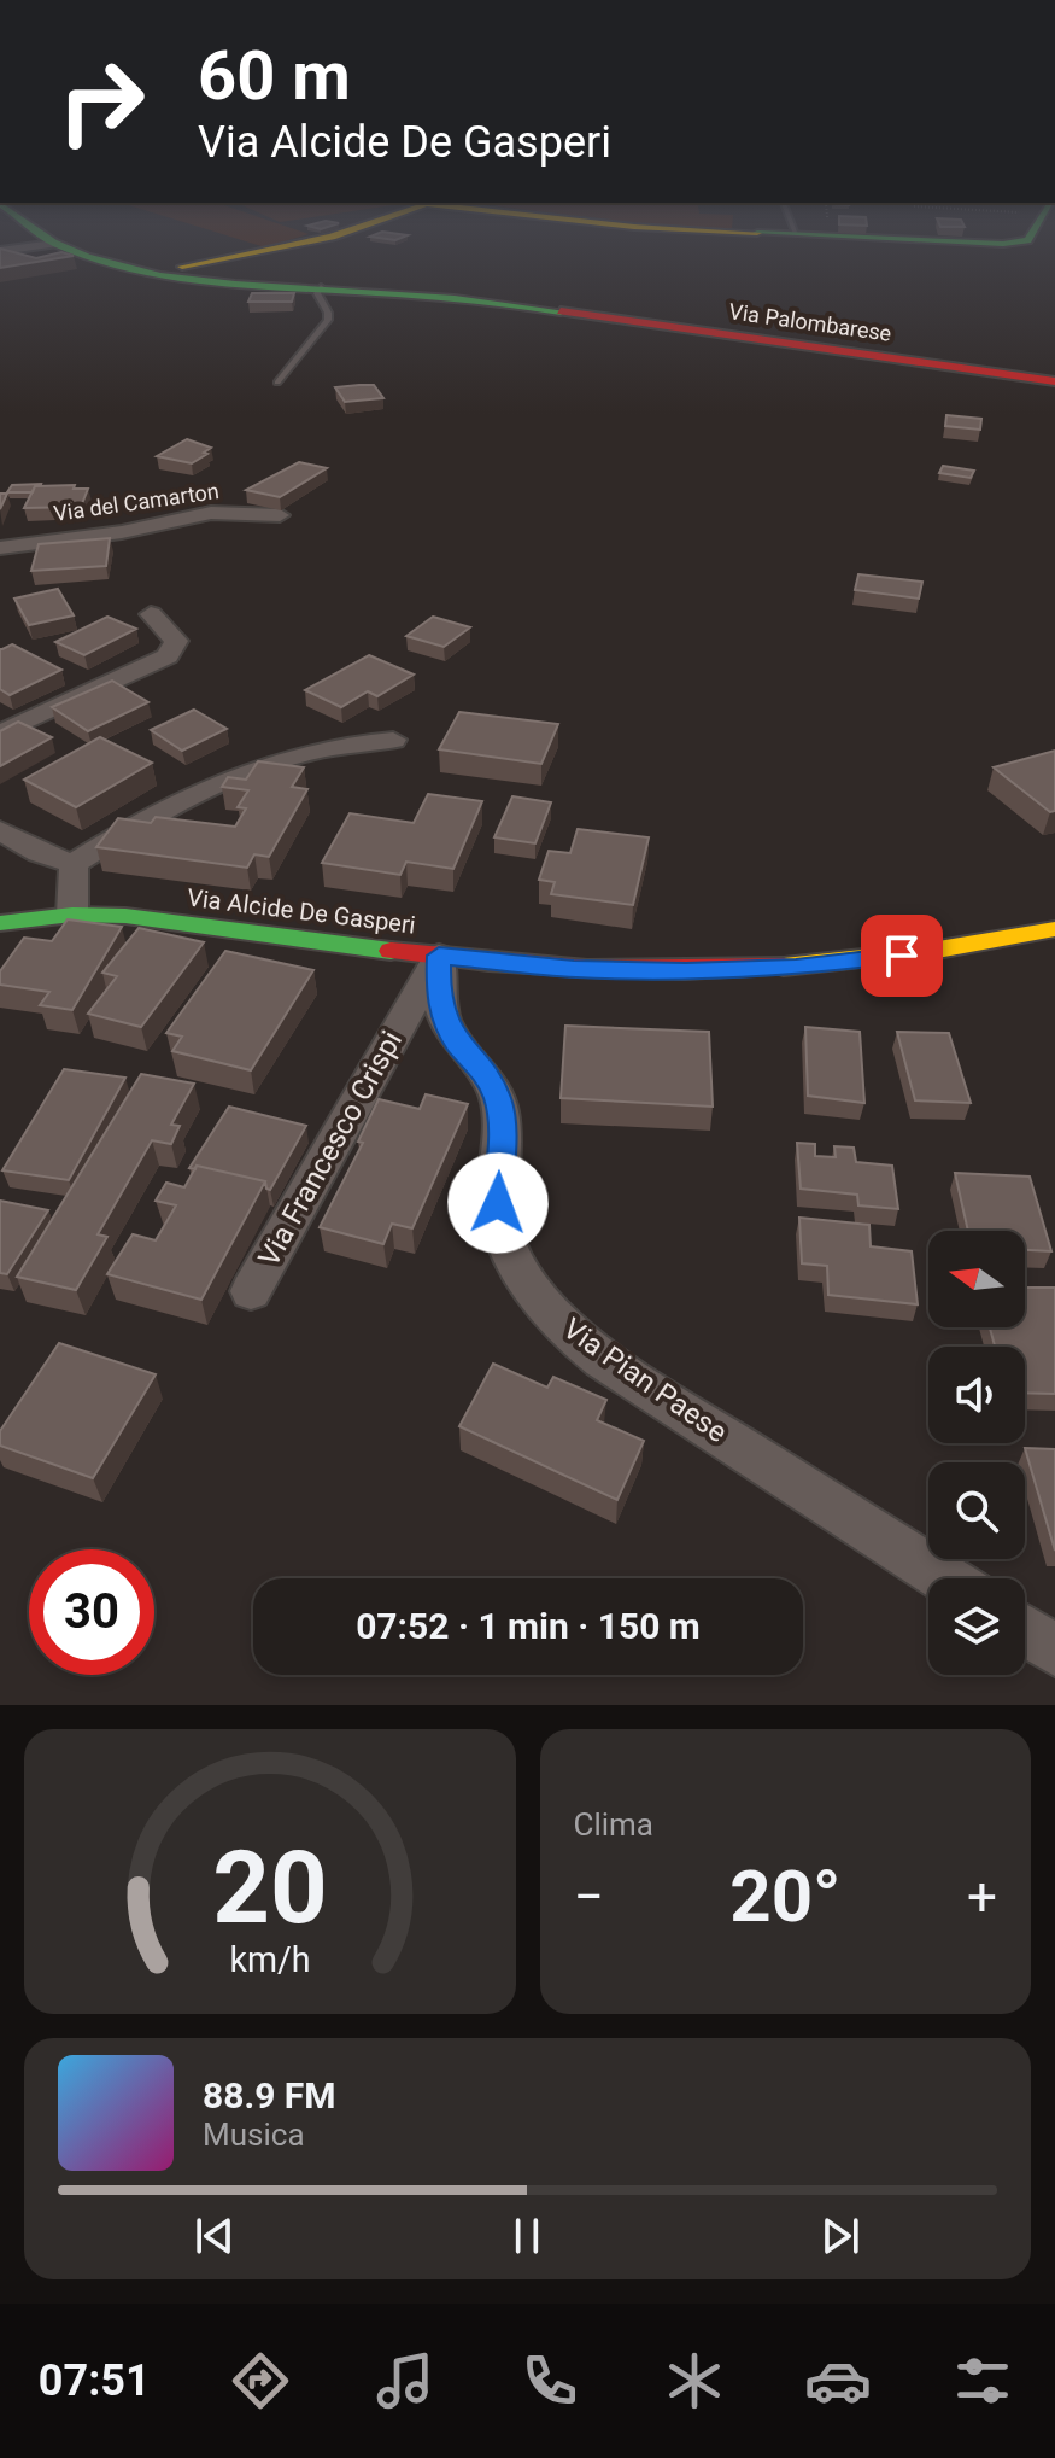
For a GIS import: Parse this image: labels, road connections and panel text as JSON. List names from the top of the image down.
{
  "streets": {
    "street": [
      "Via Palombarese",
      "Via del Camarton",
      "Via Alcide De Gasperi",
      "Via Francesco Crispi",
      "Via Pian Paese"
    ]
  },
  "crossings": [
    ["Via Alcide De Gasperi", "Via Francesco Crispi"],
    ["Via Alcide De Gasperi", "Via Pian Paese"],
    ["Via Francesco Crispi", "Via Pian Paese"]
  ],
  "north": "left",
  "page": {
    "turn": ["60 m", "Via Alcide De Gasperi"],
    "limit": "30",
    "trip": "07:52 · 1 min · 150 m",
    "tile": "Clima",
    "heat": ["−", "20°", "+"],
    "song": ["88.9 FM", "Musica"],
    "tabs": "07:51",
    "gauge": ["20", "km/h"]
  }
}
